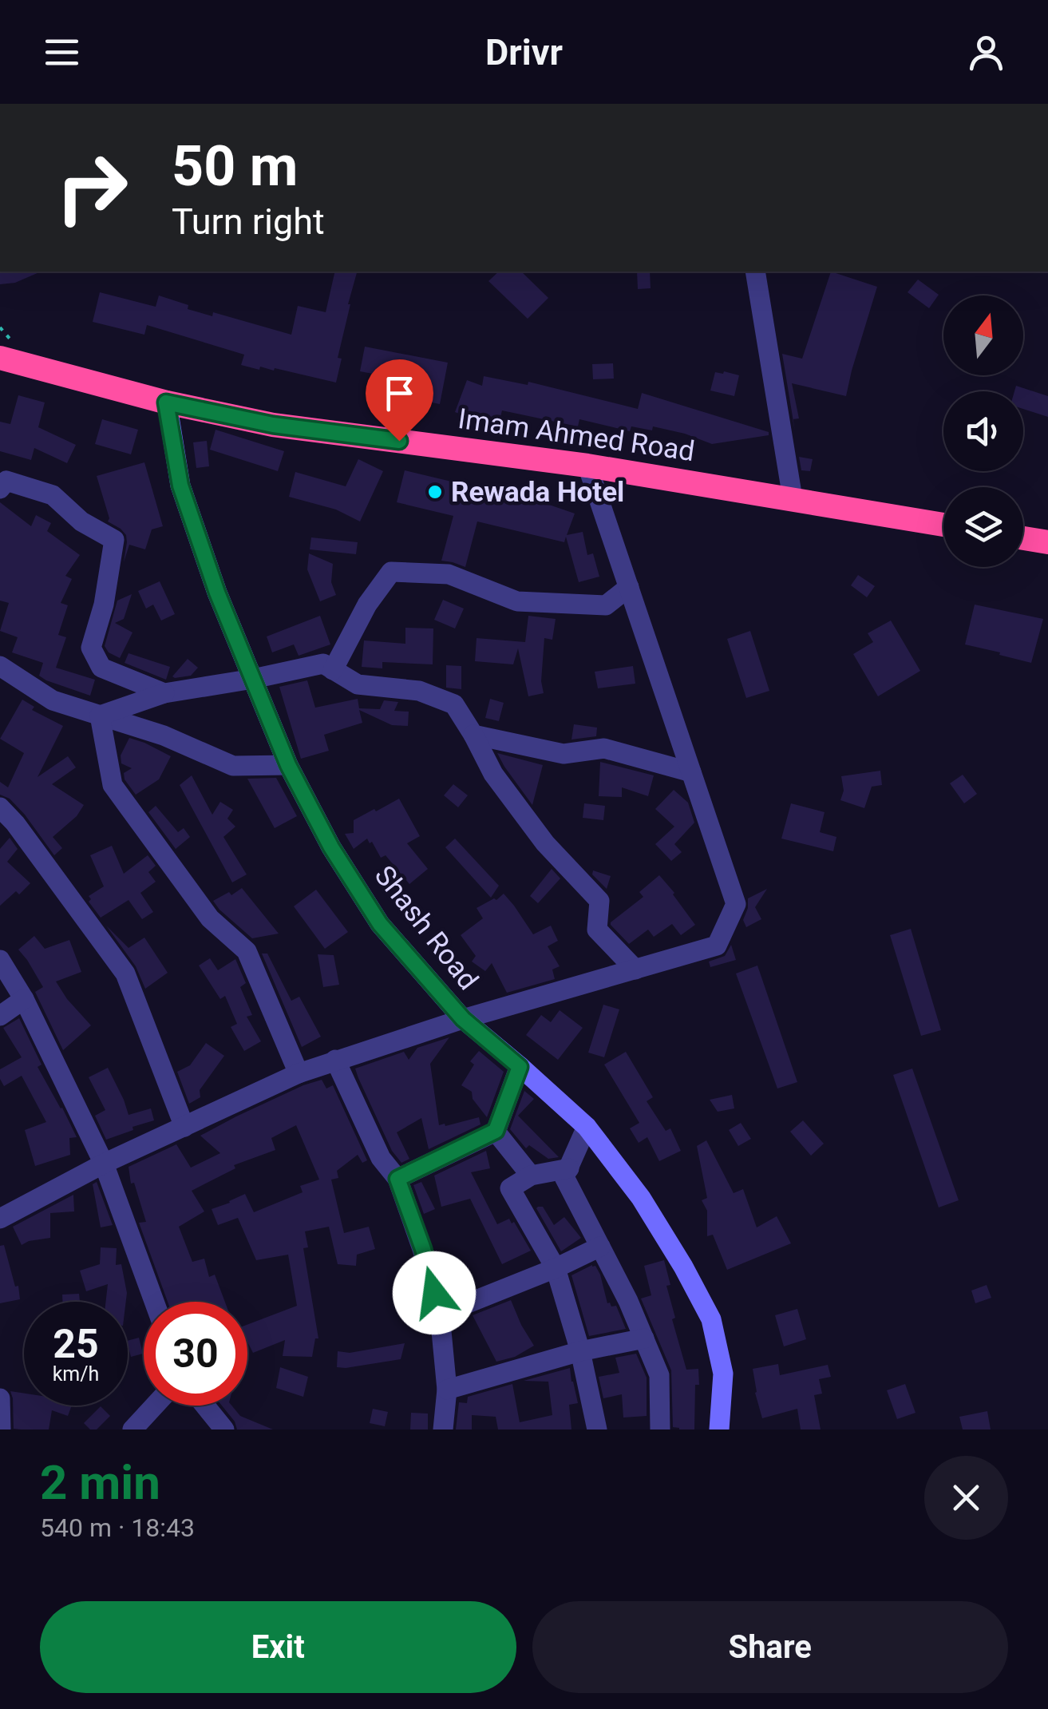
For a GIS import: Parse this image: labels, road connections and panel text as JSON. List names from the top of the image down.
{
  "streets": {
    "highway": ["Imam Ahmed Road"],
    "street": ["Shash Road"]
  },
  "crossings": [
    ["Imam Ahmed Road", "Shash Road"]
  ],
  "places": ["Rewada Hotel"],
  "north": "top",
  "page": {
    "header": "Drivr",
    "turn": ["50 m", "Turn right"],
    "speed": "25 km/h",
    "limit": "30",
    "heading": ["2 min", "540 m · 18:43"],
    "buttons": ["Exit", "Share"]
  }
}
